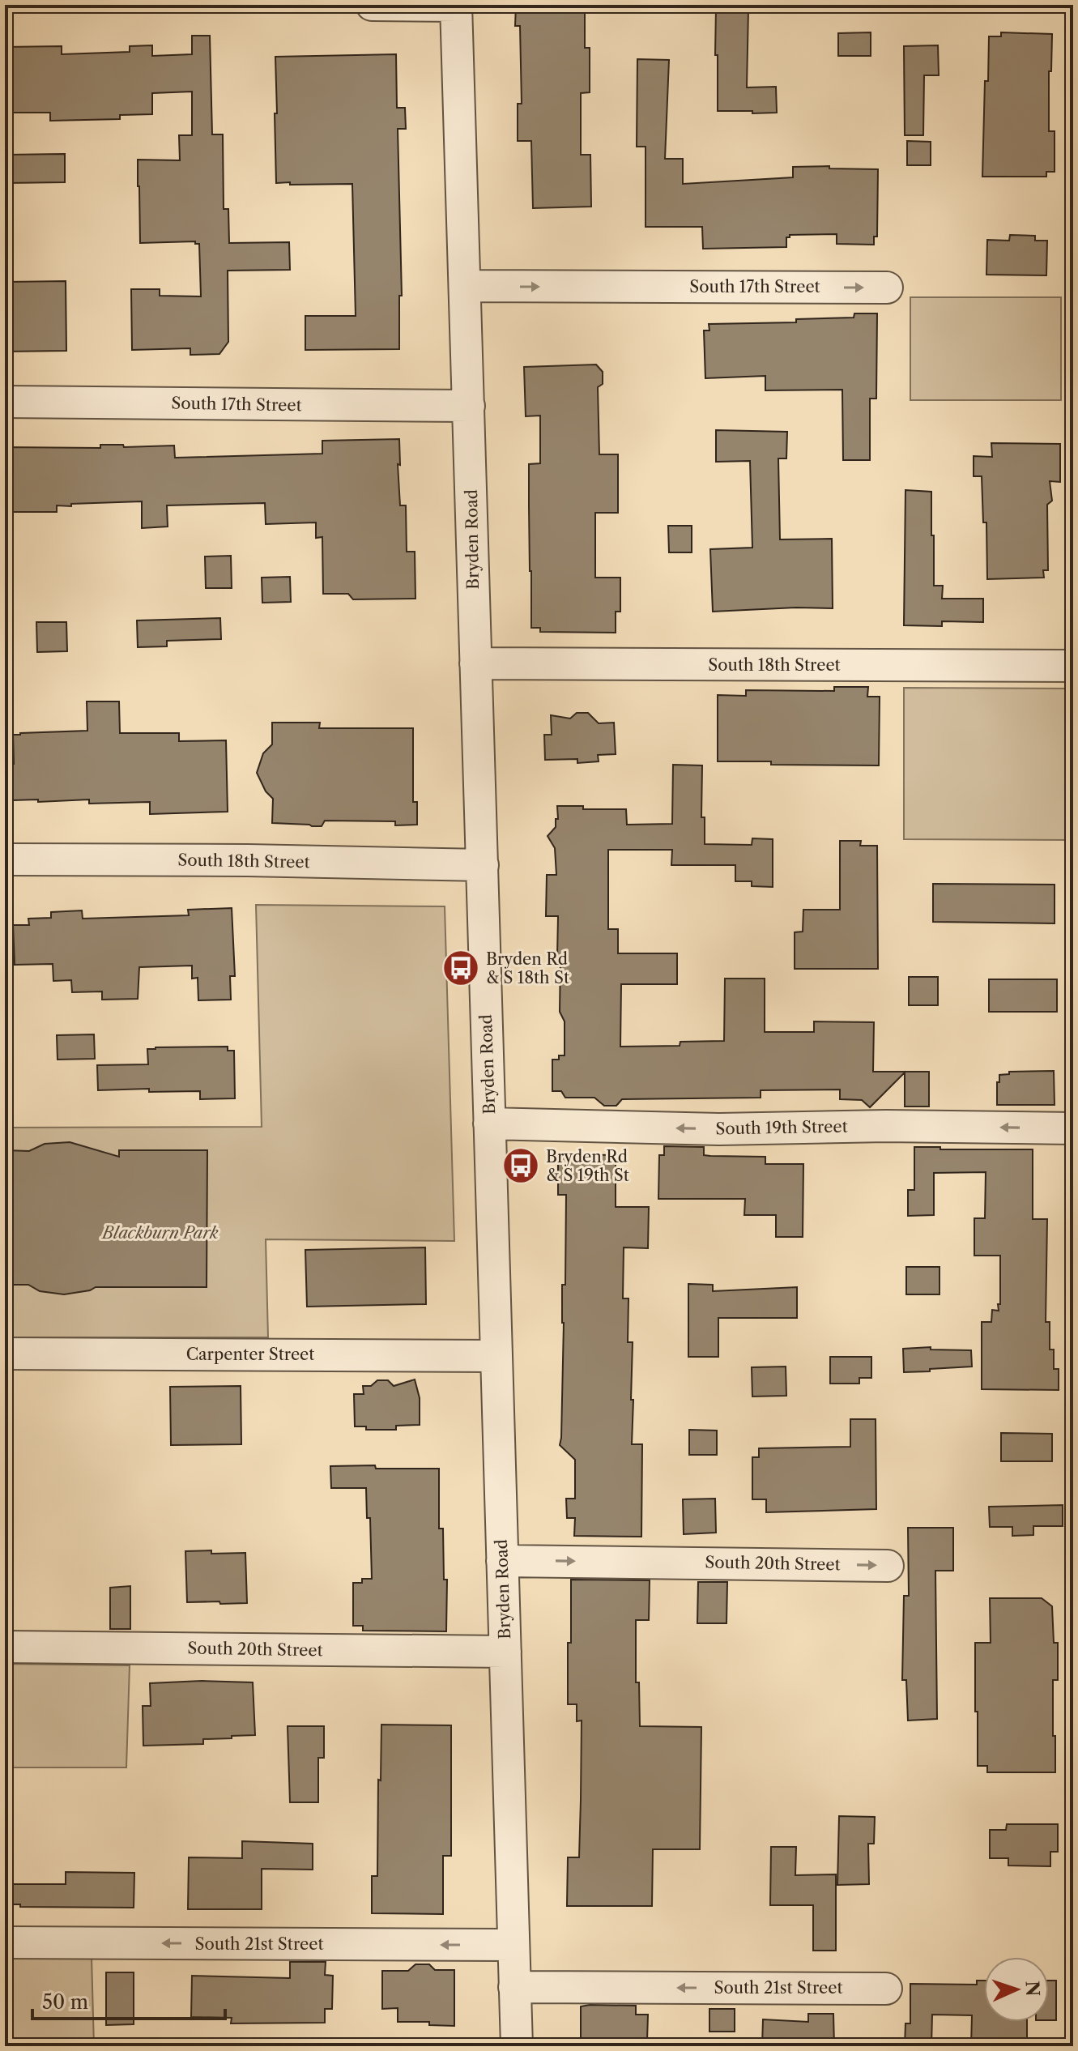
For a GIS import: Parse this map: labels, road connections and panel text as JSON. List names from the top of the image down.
{
  "streets": {
    "street": [
      "South 17th Street",
      "Bryden Road",
      "South 18th Street",
      "South 19th Street",
      "Carpenter Street",
      "South 20th Street",
      "South 21st Street"
    ]
  },
  "crossings": [
    ["South 17th Street", "Bryden Road"],
    ["Bryden Road", "South 18th Street"],
    ["Bryden Road", "South 19th Street"],
    ["Bryden Road", "Carpenter Street"],
    ["Bryden Road", "South 20th Street"],
    ["Bryden Road", "South 21st Street"]
  ],
  "one_way": [
    "South 17th Street",
    "South 19th Street",
    "South 20th Street",
    "South 21st Street"
  ],
  "parks": ["Blackburn Park"],
  "places": {
    "bus stop": ["Bryden Rd & S 18th St", "Bryden Rd & S 19th St"]
  },
  "scale_bar": "50 m",
  "north": "right"
}
